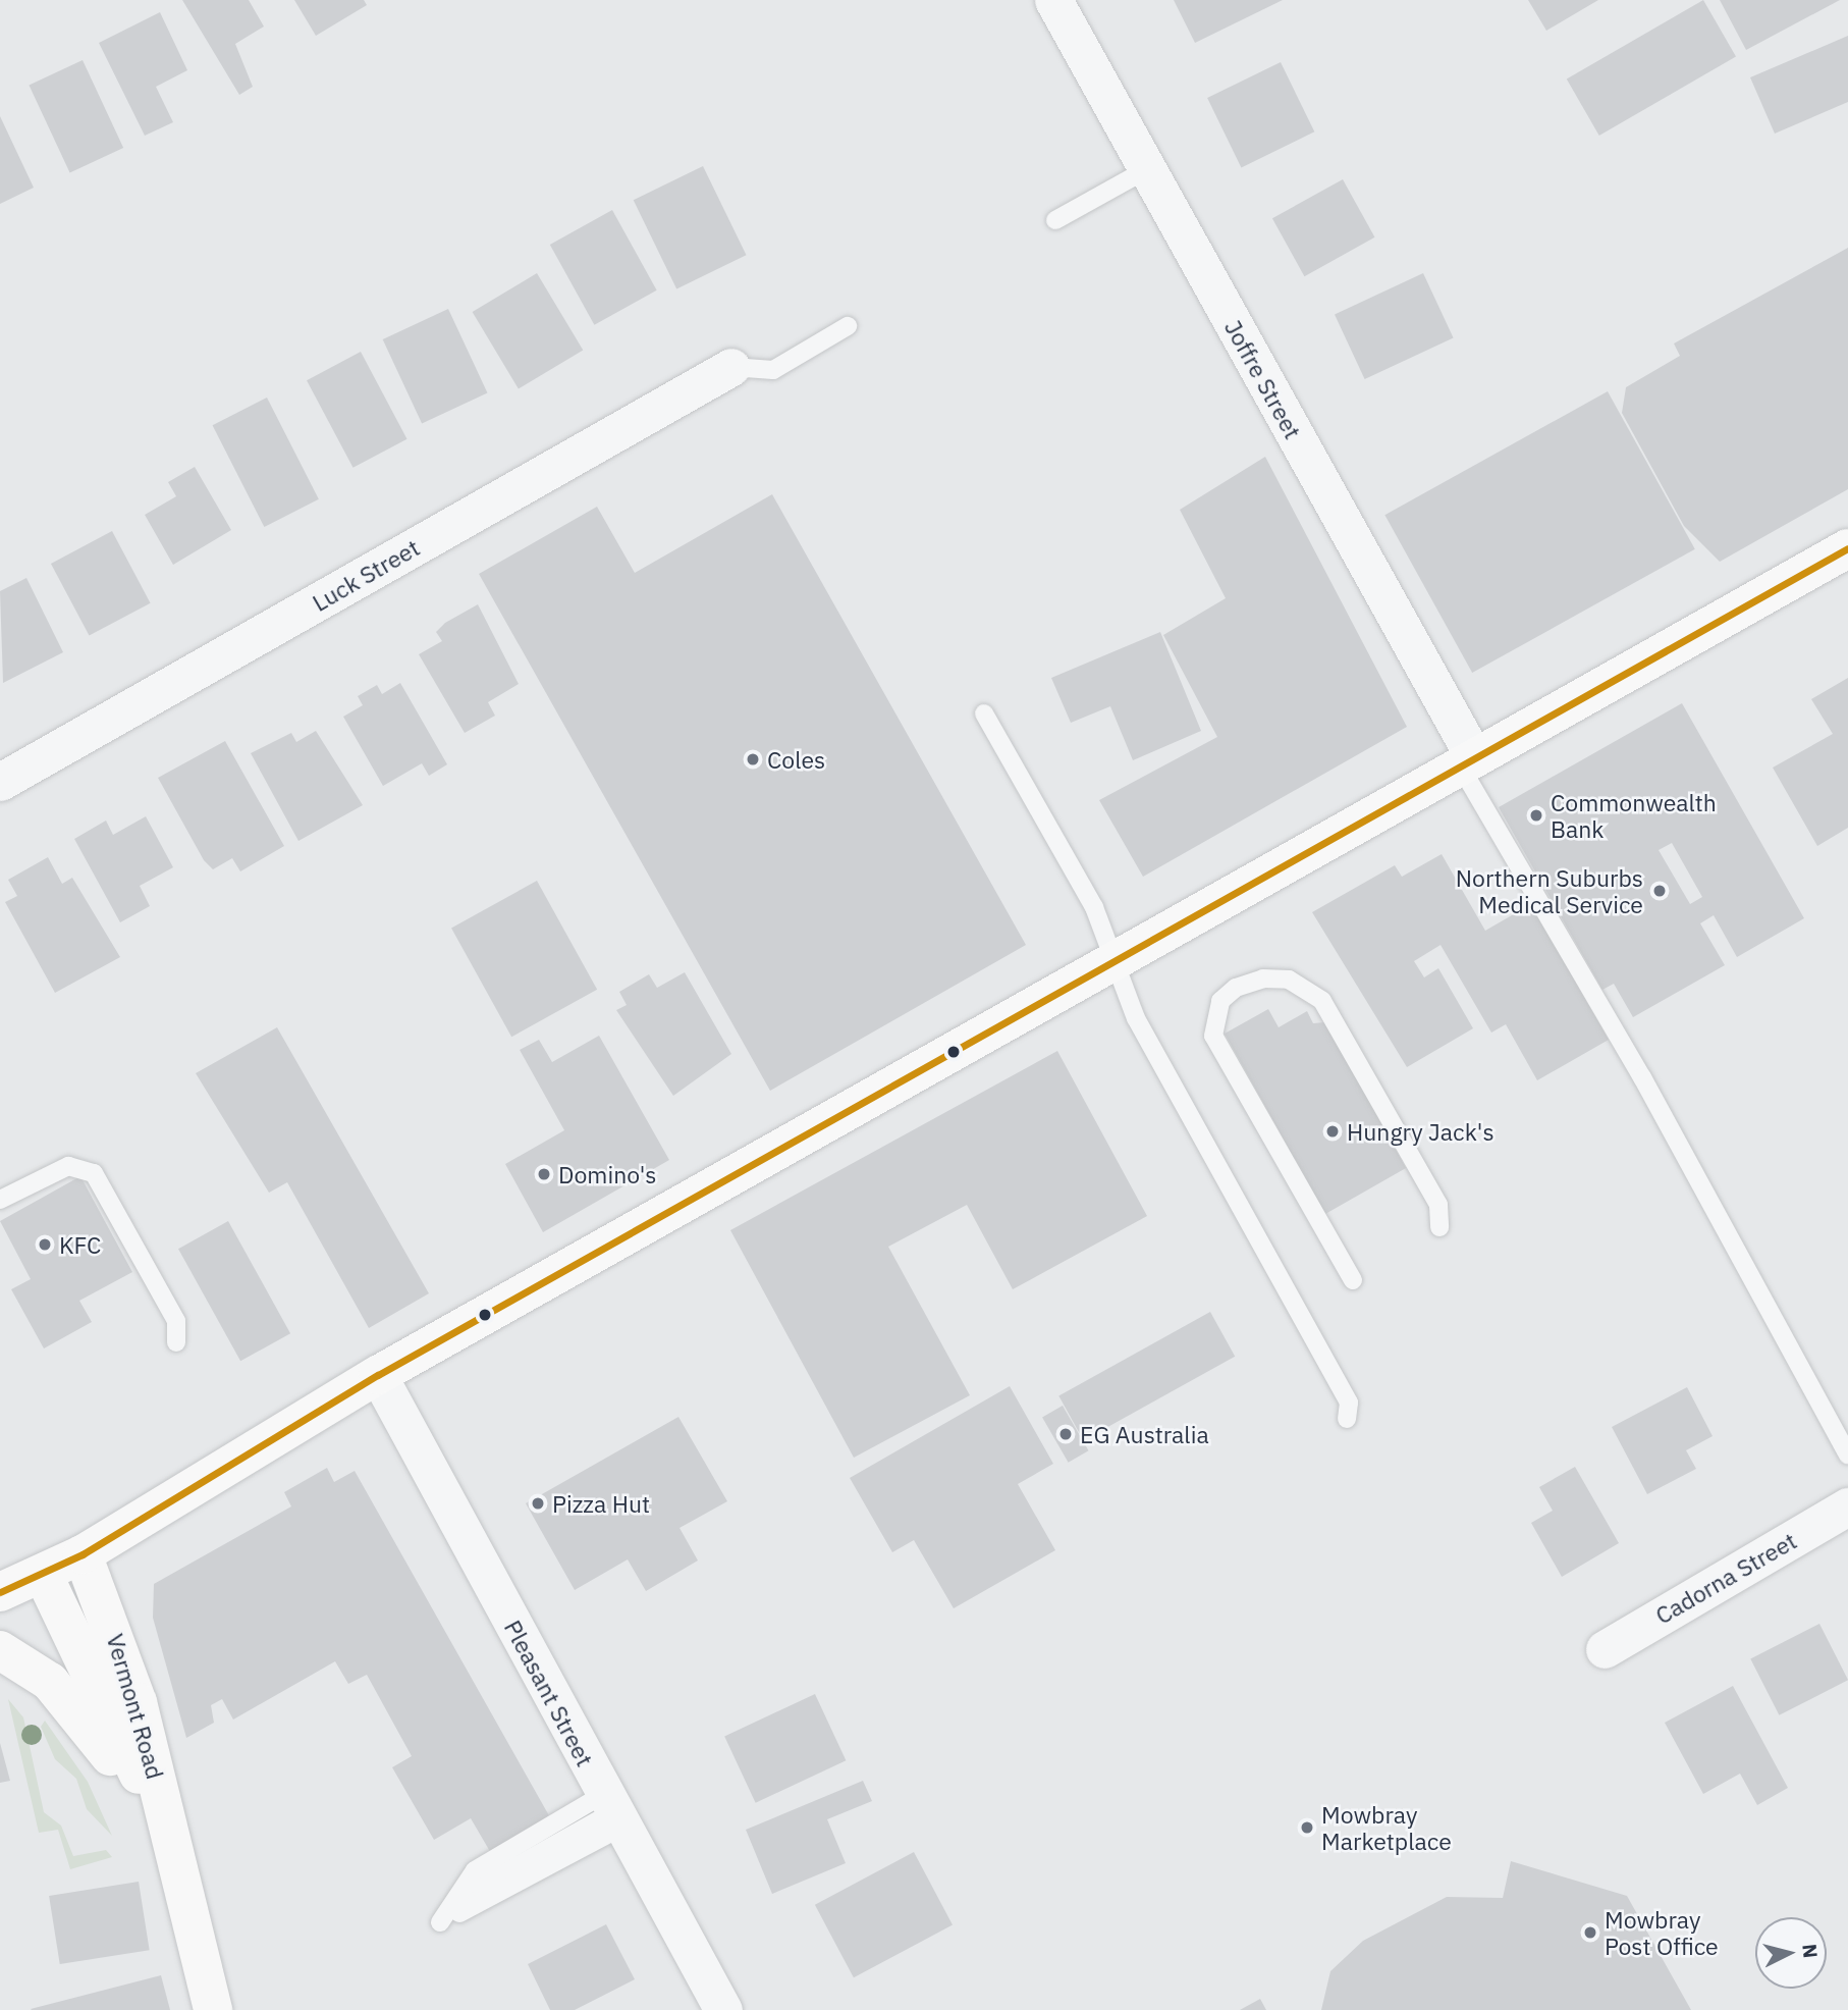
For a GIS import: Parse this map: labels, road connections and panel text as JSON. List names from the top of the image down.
{
  "streets": {
    "main road": ["Vermont Road"],
    "street": [
      "Joffre Street",
      "Luck Street",
      "Cadorna Street",
      "Pleasant Street"
    ]
  },
  "places": [
    "Coles",
    "Commonwealth Bank",
    "Northern Suburbs Medical Service",
    "Hungry Jack's",
    "Domino's",
    "KFC",
    "EG Australia",
    "Pizza Hut",
    "Mowbray Marketplace",
    "Mowbray Post Office"
  ],
  "north": "right"
}
